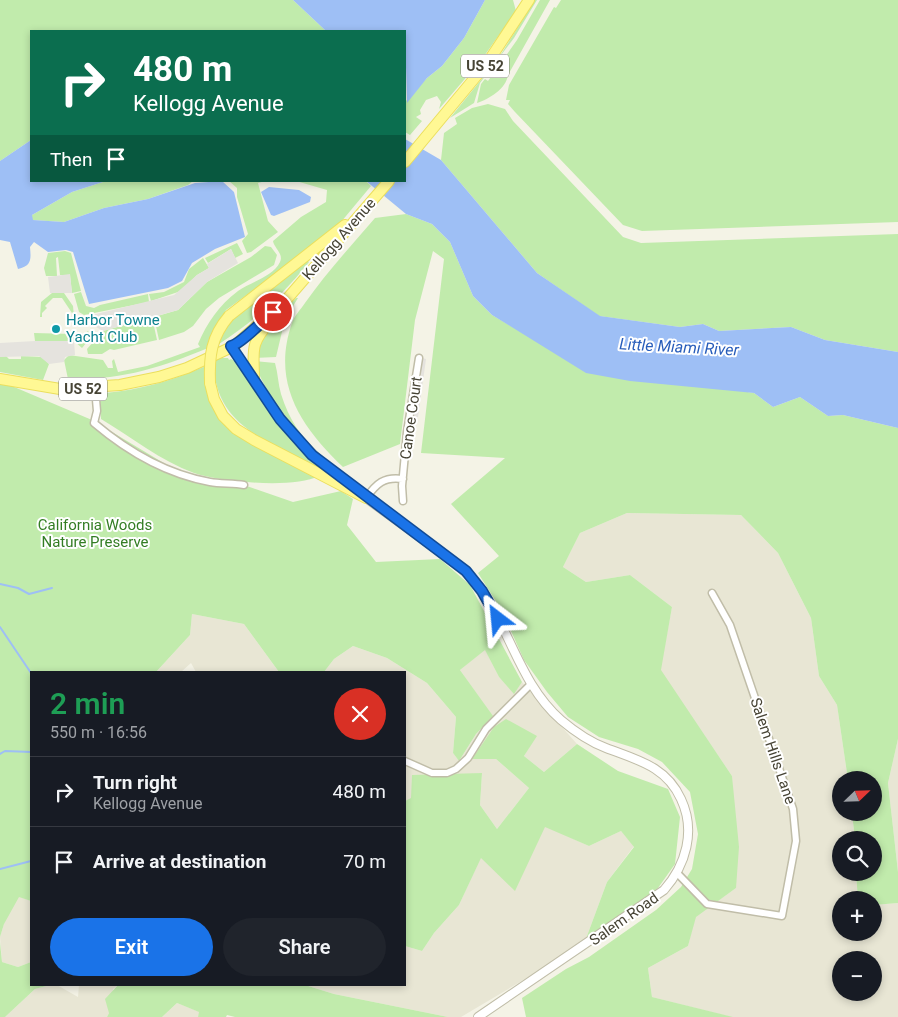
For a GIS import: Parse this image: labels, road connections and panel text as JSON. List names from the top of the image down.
{
  "streets": {
    "main road": ["US 52", "Kellogg Avenue"],
    "street": ["Canoe Court", "Salem Hills Lane", "Salem Road"]
  },
  "crossings": [
    ["Kellogg Avenue", "Salem Road"],
    ["Canoe Court", "Salem Road"],
    ["Salem Hills Lane", "Salem Road"]
  ],
  "water": ["Little Miami River"],
  "parks": ["California Woods Nature Preserve"],
  "places": ["Harbor Towne Yacht Club"],
  "north": "top right",
  "page": {
    "turn": ["480 m", "Kellogg Avenue"],
    "then": "Then",
    "heading": ["2 min", "550 m · 16:56"],
    "list": [
      {
        "name": "Turn right",
        "note": "Kellogg Avenue",
        "value": "480 m"
      },
      {
        "name": "Arrive at destination",
        "value": "70 m"
      }
    ],
    "map_buttons": ["+", "−"],
    "buttons": ["Exit", "Share"]
  }
}
